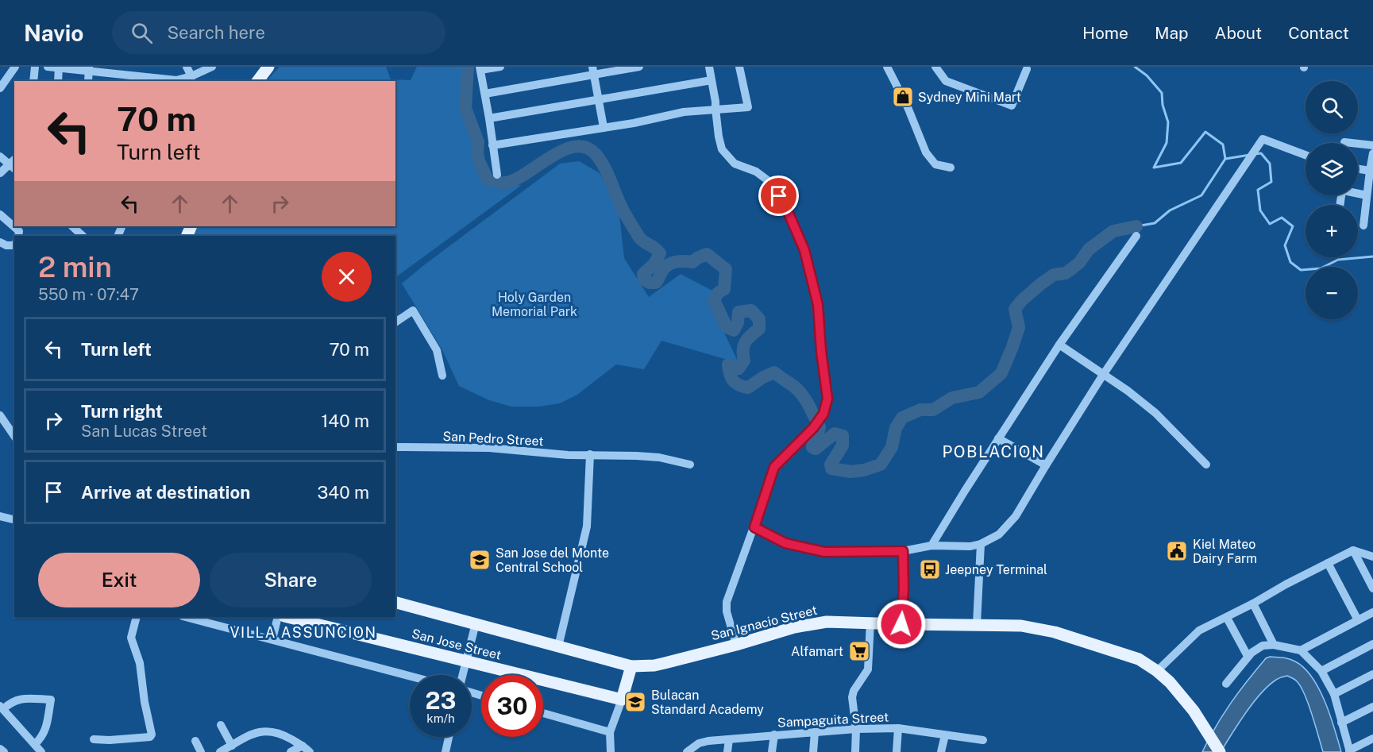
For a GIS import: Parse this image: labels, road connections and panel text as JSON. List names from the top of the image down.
{
  "streets": {
    "main road": ["San Ignacio Street", "San Jose Street"],
    "street": ["San Pedro Street", "Sampaguita Street"]
  },
  "districts": ["POBLACION", "VILLA ASSUNCION"],
  "parks": ["Holy Garden Memorial Park"],
  "places": {
    "shop": ["Sydney Mini Mart"],
    "public building": ["Kiel Mateo Dairy Farm"],
    "school or university": ["San Jose del Monte Central School", "Bulacan Standard Academy"],
    "bus stop": ["Jeepney Terminal"],
    "supermarket": ["Alfamart"]
  },
  "page": {
    "header": "Navio",
    "search": "Search here",
    "nav": [
      "Home",
      "Map",
      "About",
      "Contact"
    ],
    "map_buttons": ["+", "−"],
    "turn": ["70 m", "Turn left"],
    "heading": ["2 min", "550 m · 07:47"],
    "list": [
      {
        "name": "Turn left",
        "value": "70 m"
      },
      {
        "name": "Turn right",
        "note": "San Lucas Street",
        "value": "140 m"
      },
      {
        "name": "Arrive at destination",
        "value": "340 m"
      }
    ],
    "buttons": ["Exit", "Share"],
    "speed": "23 km/h",
    "limit": "30"
  }
}
